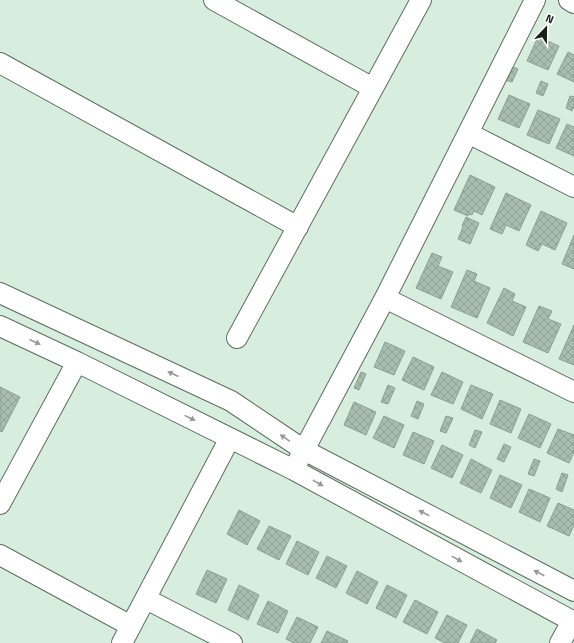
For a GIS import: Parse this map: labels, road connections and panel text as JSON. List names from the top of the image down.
{
  "north": "top"
}
